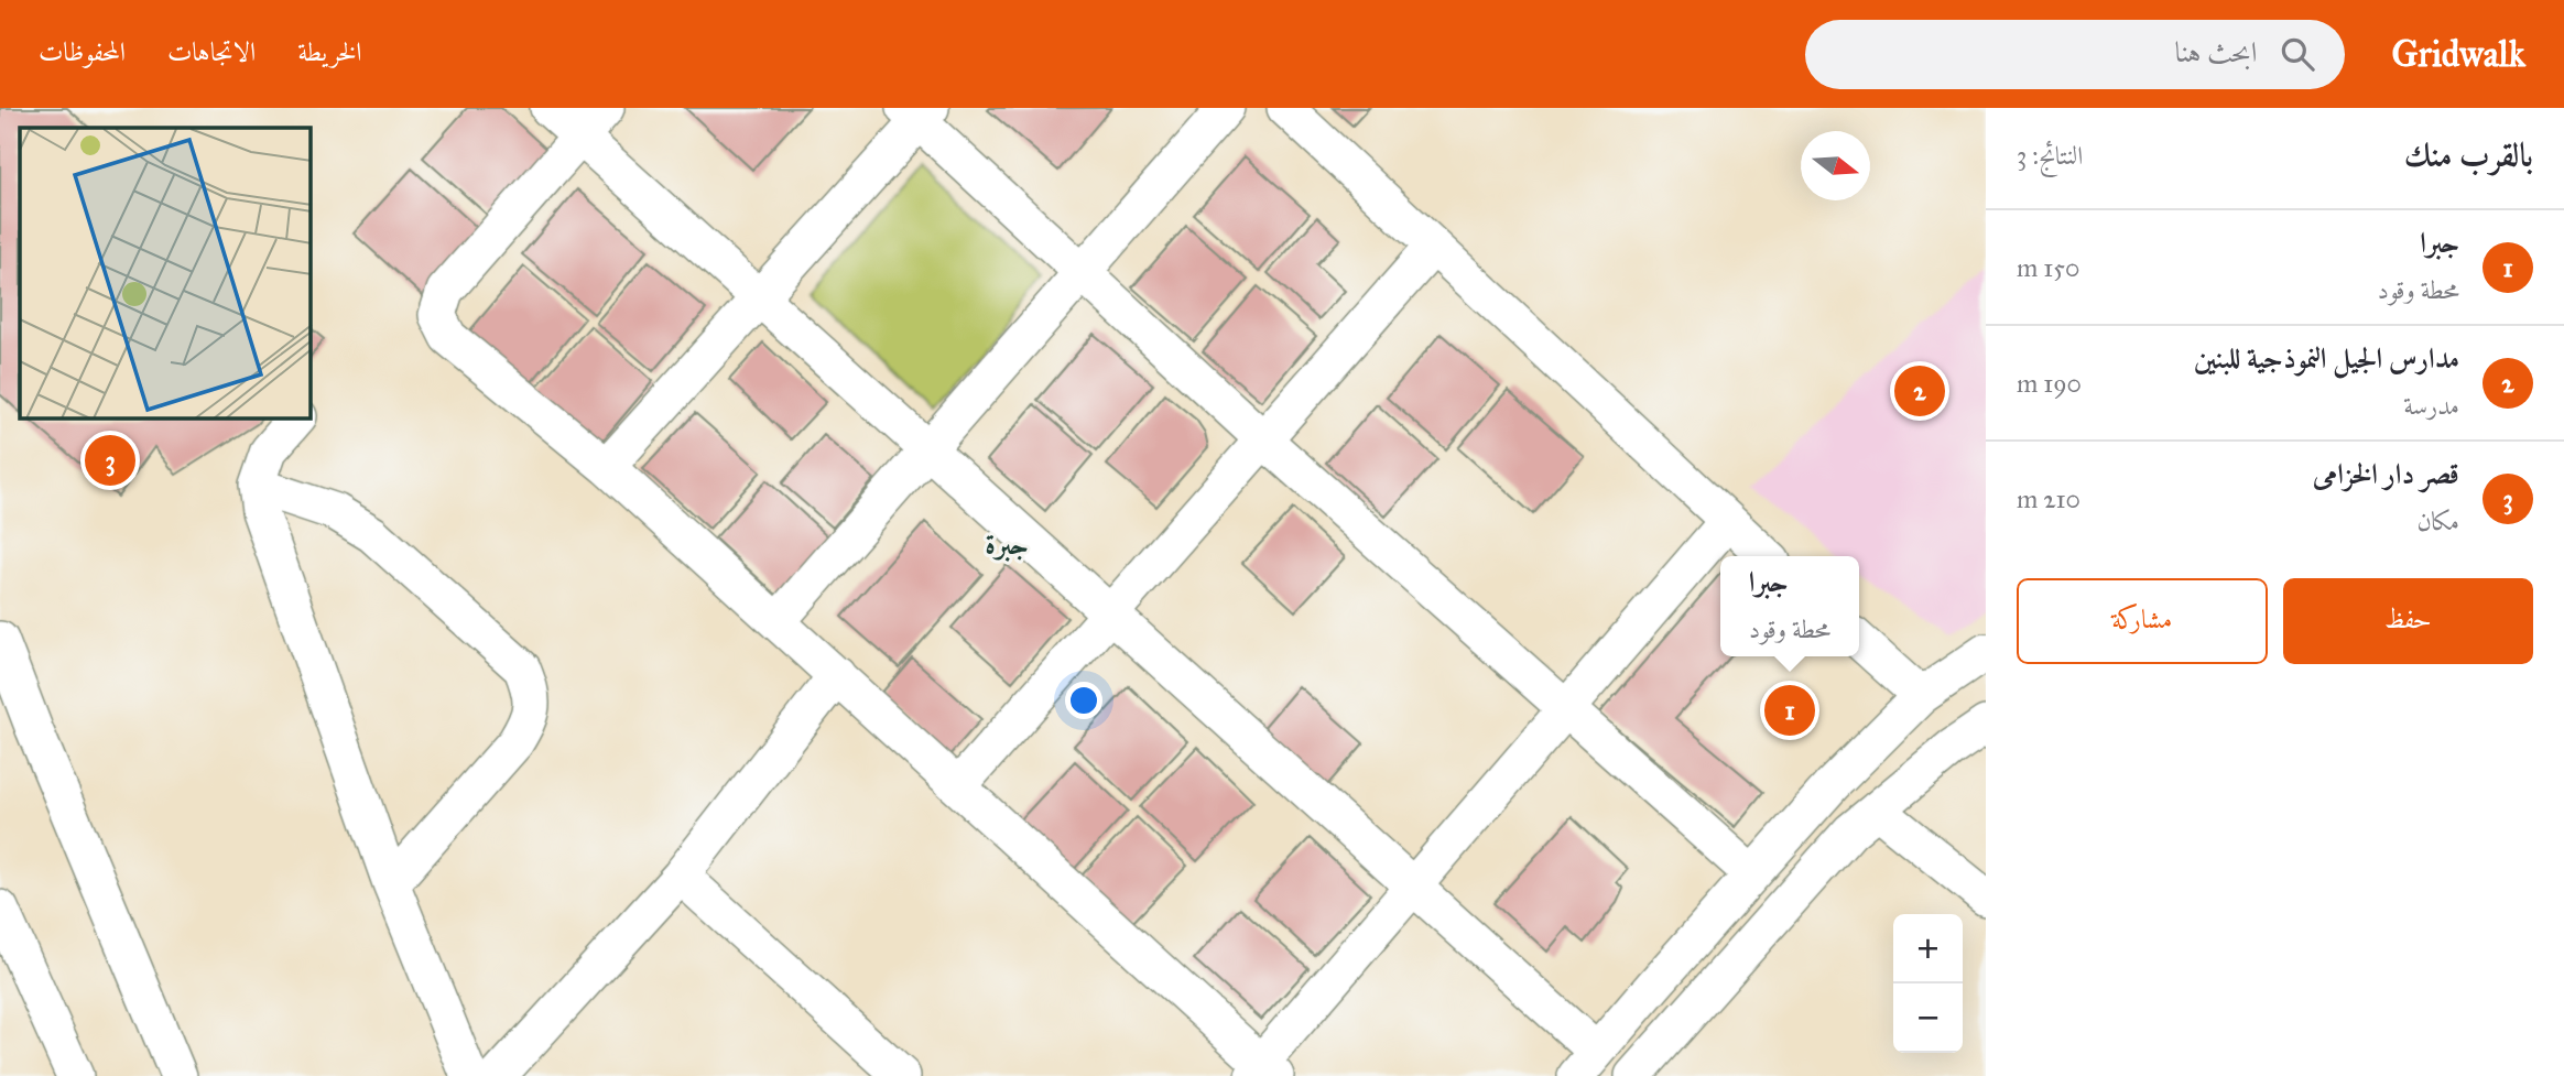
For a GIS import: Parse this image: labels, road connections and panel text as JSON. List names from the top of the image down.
{
  "districts": ["جبرة"],
  "north": "right",
  "page": {
    "header": "Gridwalk",
    "search": "ابحث هنا",
    "nav": ["الخريطة", "الاتجاهات", "المحفوظات"],
    "heading": ["بالقرب منك", "النتائج: 3"],
    "list": [
      {
        "mark": "1",
        "name": "جبرا",
        "note": "محطة وقود",
        "value": "150 m"
      },
      {
        "mark": "2",
        "name": "مدارس الجيل النموذجية للبنين",
        "note": "مدرسة",
        "value": "190 m"
      },
      {
        "mark": "3",
        "name": "قصر دار الخزامى",
        "note": "مكان",
        "value": "210 m"
      }
    ],
    "pins": ["2", "3", "1"],
    "buttons": ["حفظ", "مشاركة"],
    "popup": ["جبرا", "محطة وقود"],
    "map_buttons": ["+", "−"]
  }
}
